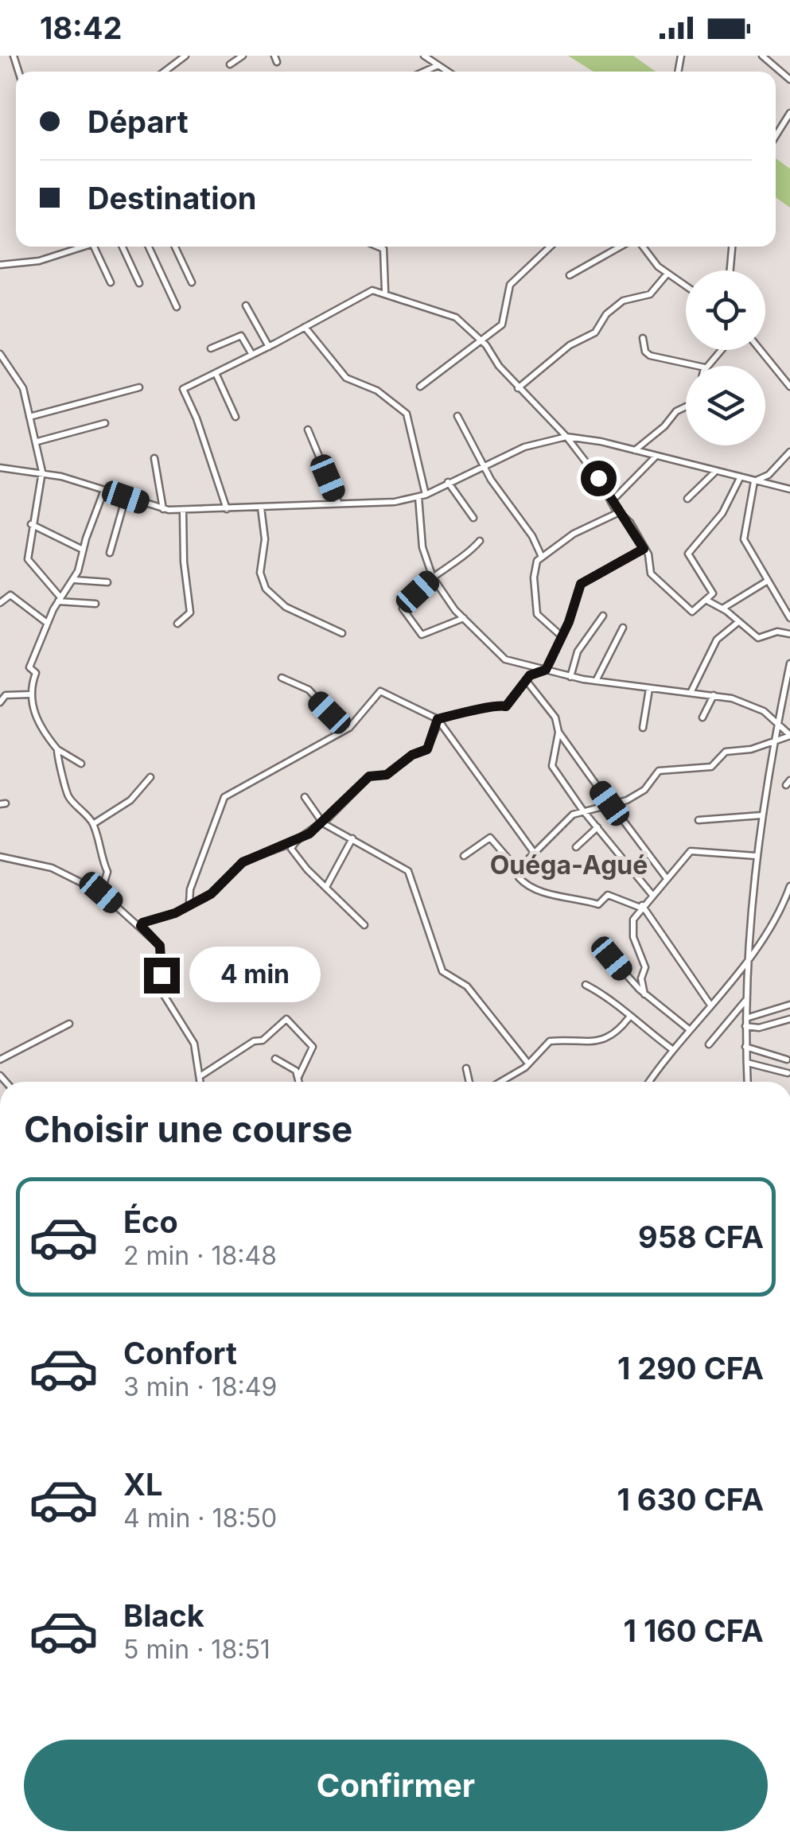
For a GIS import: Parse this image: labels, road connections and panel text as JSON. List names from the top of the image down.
{
  "districts": ["Ouéga-Agué"],
  "page": {
    "status": "18:42",
    "banner": ["Départ", "Destination"],
    "bubble": "4 min",
    "heading": "Choisir une course",
    "list": [
      {
        "name": "Éco",
        "note": "2 min · 18:48",
        "value": "958 CFA"
      },
      {
        "name": "Confort",
        "note": "3 min · 18:49",
        "value": "1 290 CFA"
      },
      {
        "name": "XL",
        "note": "4 min · 18:50",
        "value": "1 630 CFA"
      },
      {
        "name": "Black",
        "note": "5 min · 18:51",
        "value": "1 160 CFA"
      }
    ],
    "buttons": "Confirmer"
  }
}
